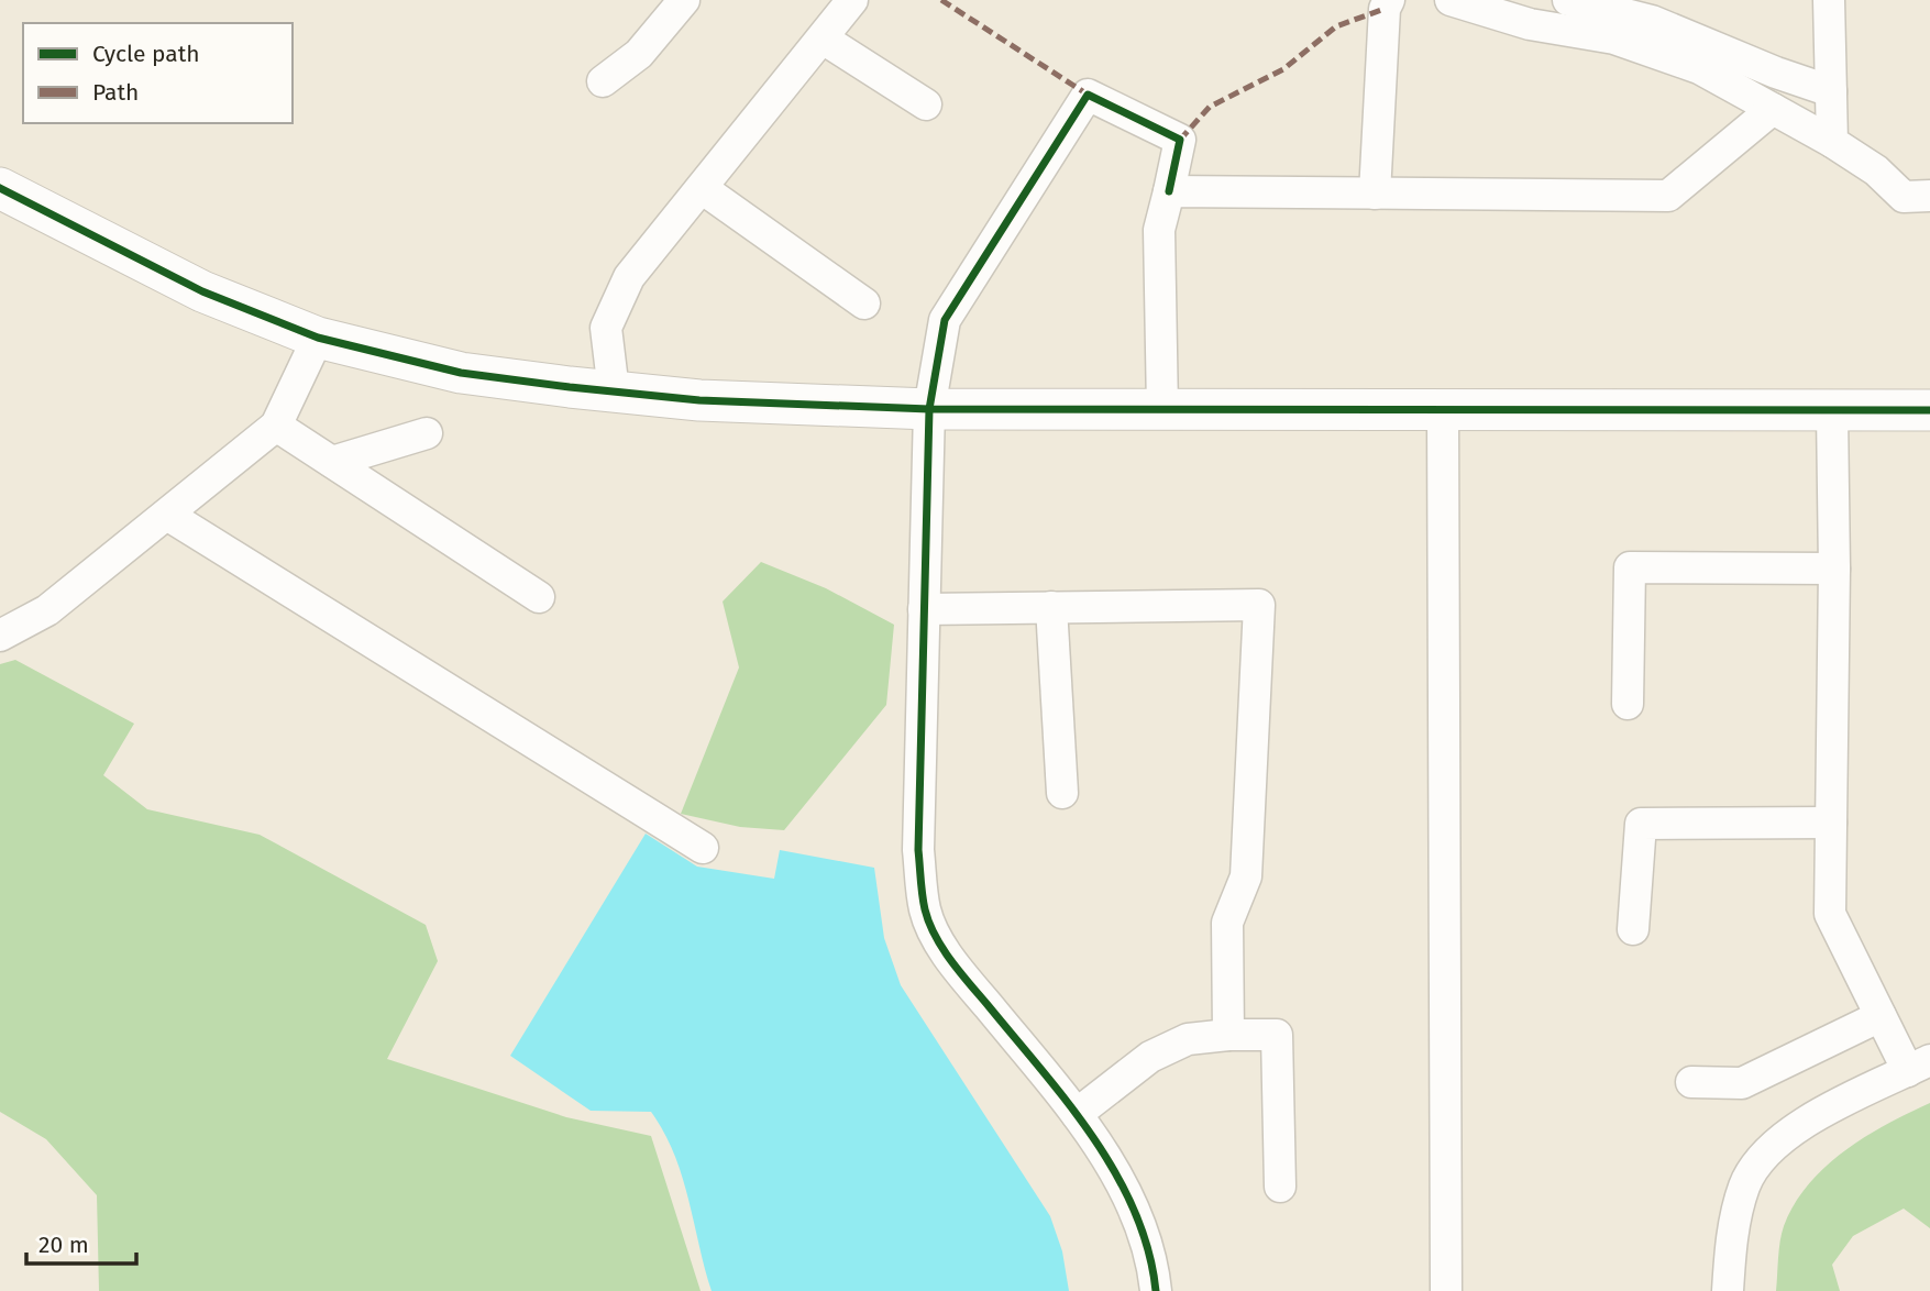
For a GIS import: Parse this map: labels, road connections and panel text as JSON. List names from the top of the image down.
{
  "legend": ["Cycle path", "Path"],
  "scale_bar": "20 m"
}
